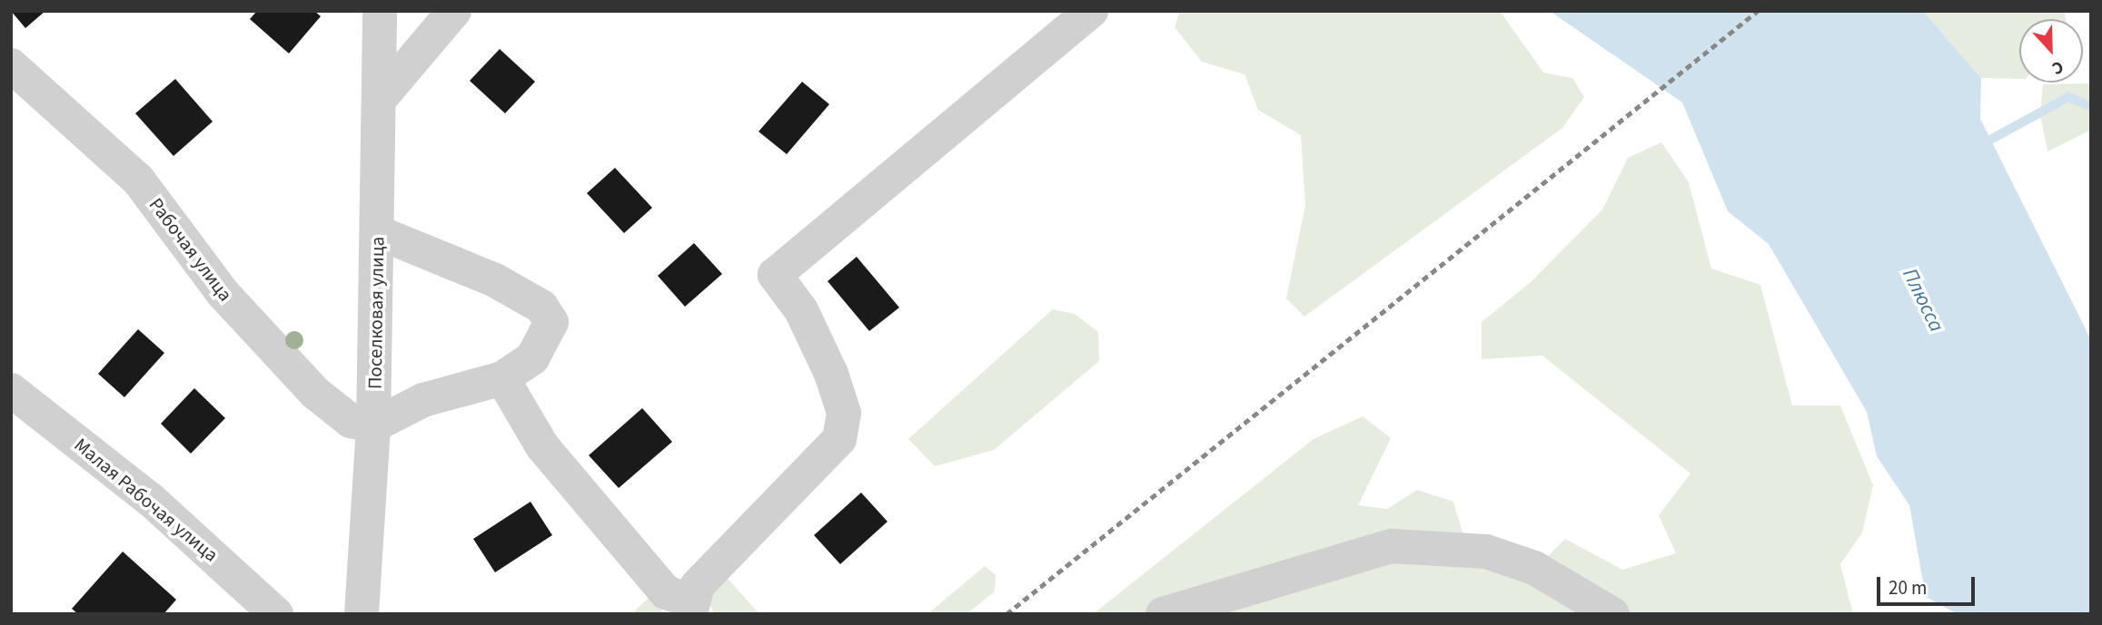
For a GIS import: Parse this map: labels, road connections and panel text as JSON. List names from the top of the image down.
{
  "streets": {
    "street": ["Рабочая улица", "Поселковая улица", "Малая Рабочая улица"]
  },
  "crossings": [
    ["Рабочая улица", "Поселковая улица"]
  ],
  "water": ["Плюсса"],
  "scale_bar": "20 m",
  "north": "bottom"
}
